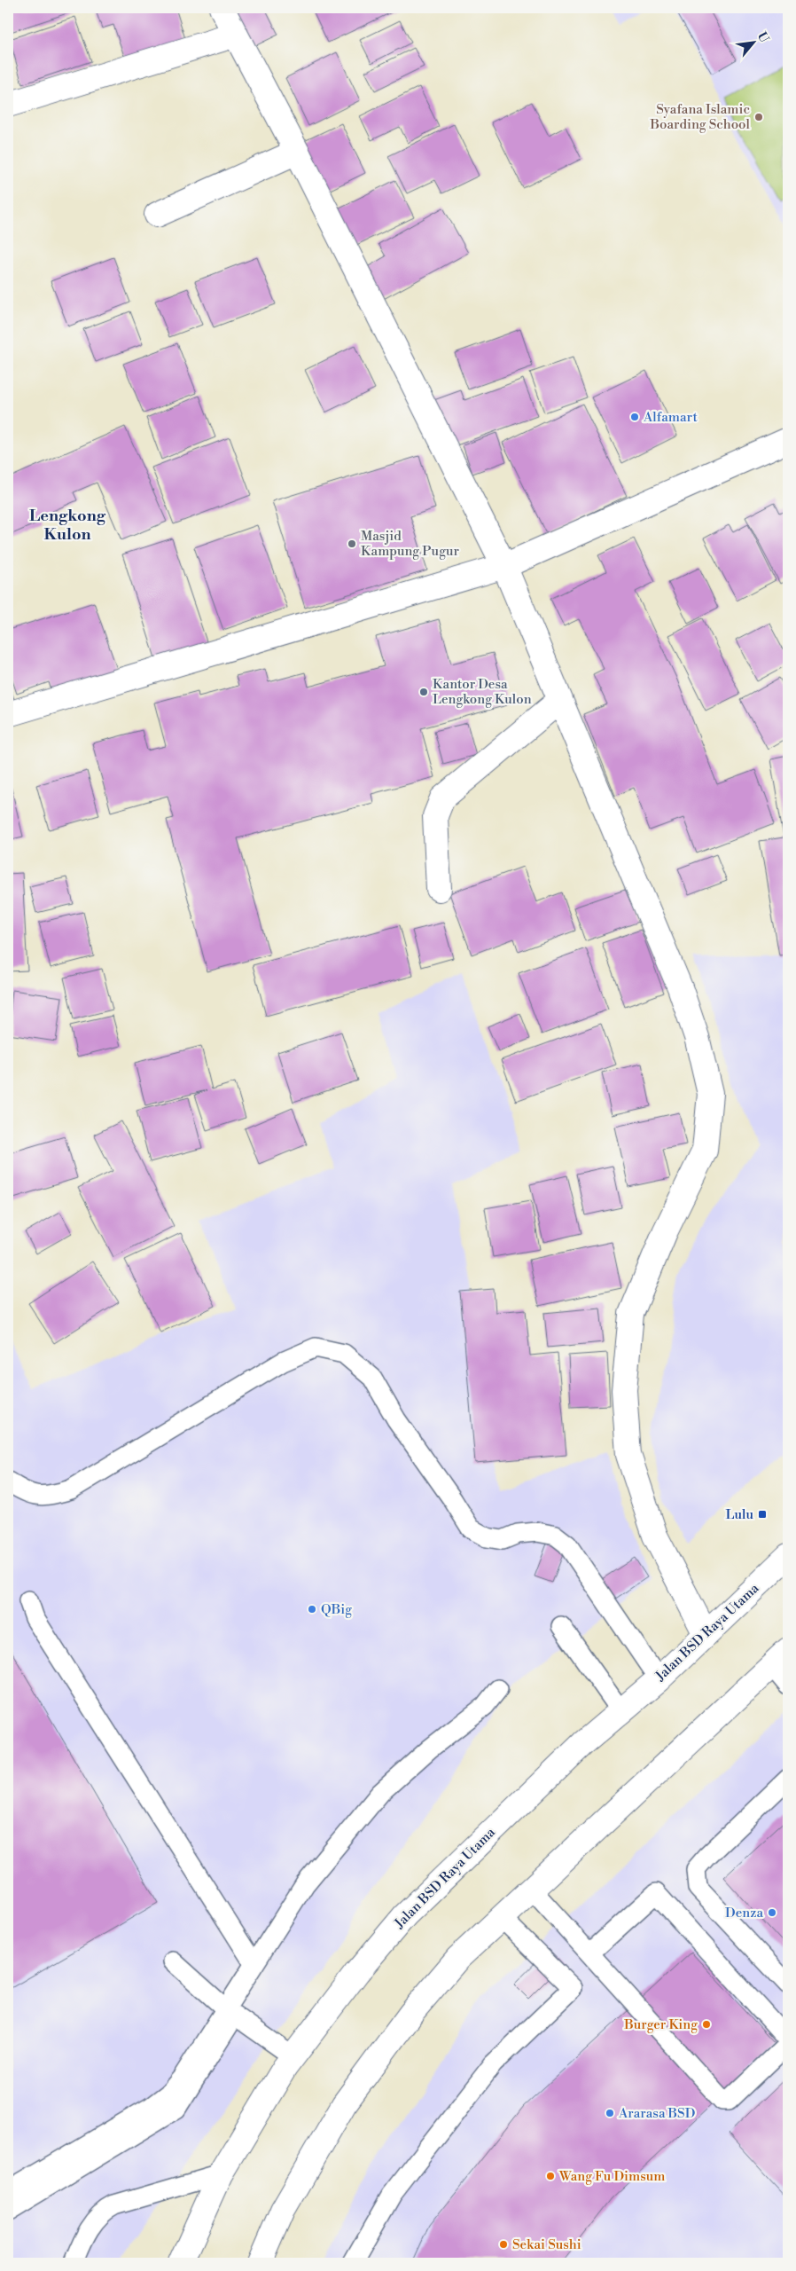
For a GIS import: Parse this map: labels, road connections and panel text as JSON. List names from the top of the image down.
{
  "streets": {
    "street": ["Jalan BSD Raya Utama"]
  },
  "districts": ["Lengkong Kulon"],
  "places": {
    "other": [
      "Syafana Islamic Boarding School",
      "Alfamart",
      "Masjid Kampung Pugur",
      "Kantor Desa Lengkong Kulon",
      "QBig",
      "Denza",
      "Burger King",
      "Ararasa BSD",
      "Wang Fu Dimsum",
      "Sekai Sushi"
    ],
    "transit": ["Lulu"]
  },
  "north": "top right"
}
